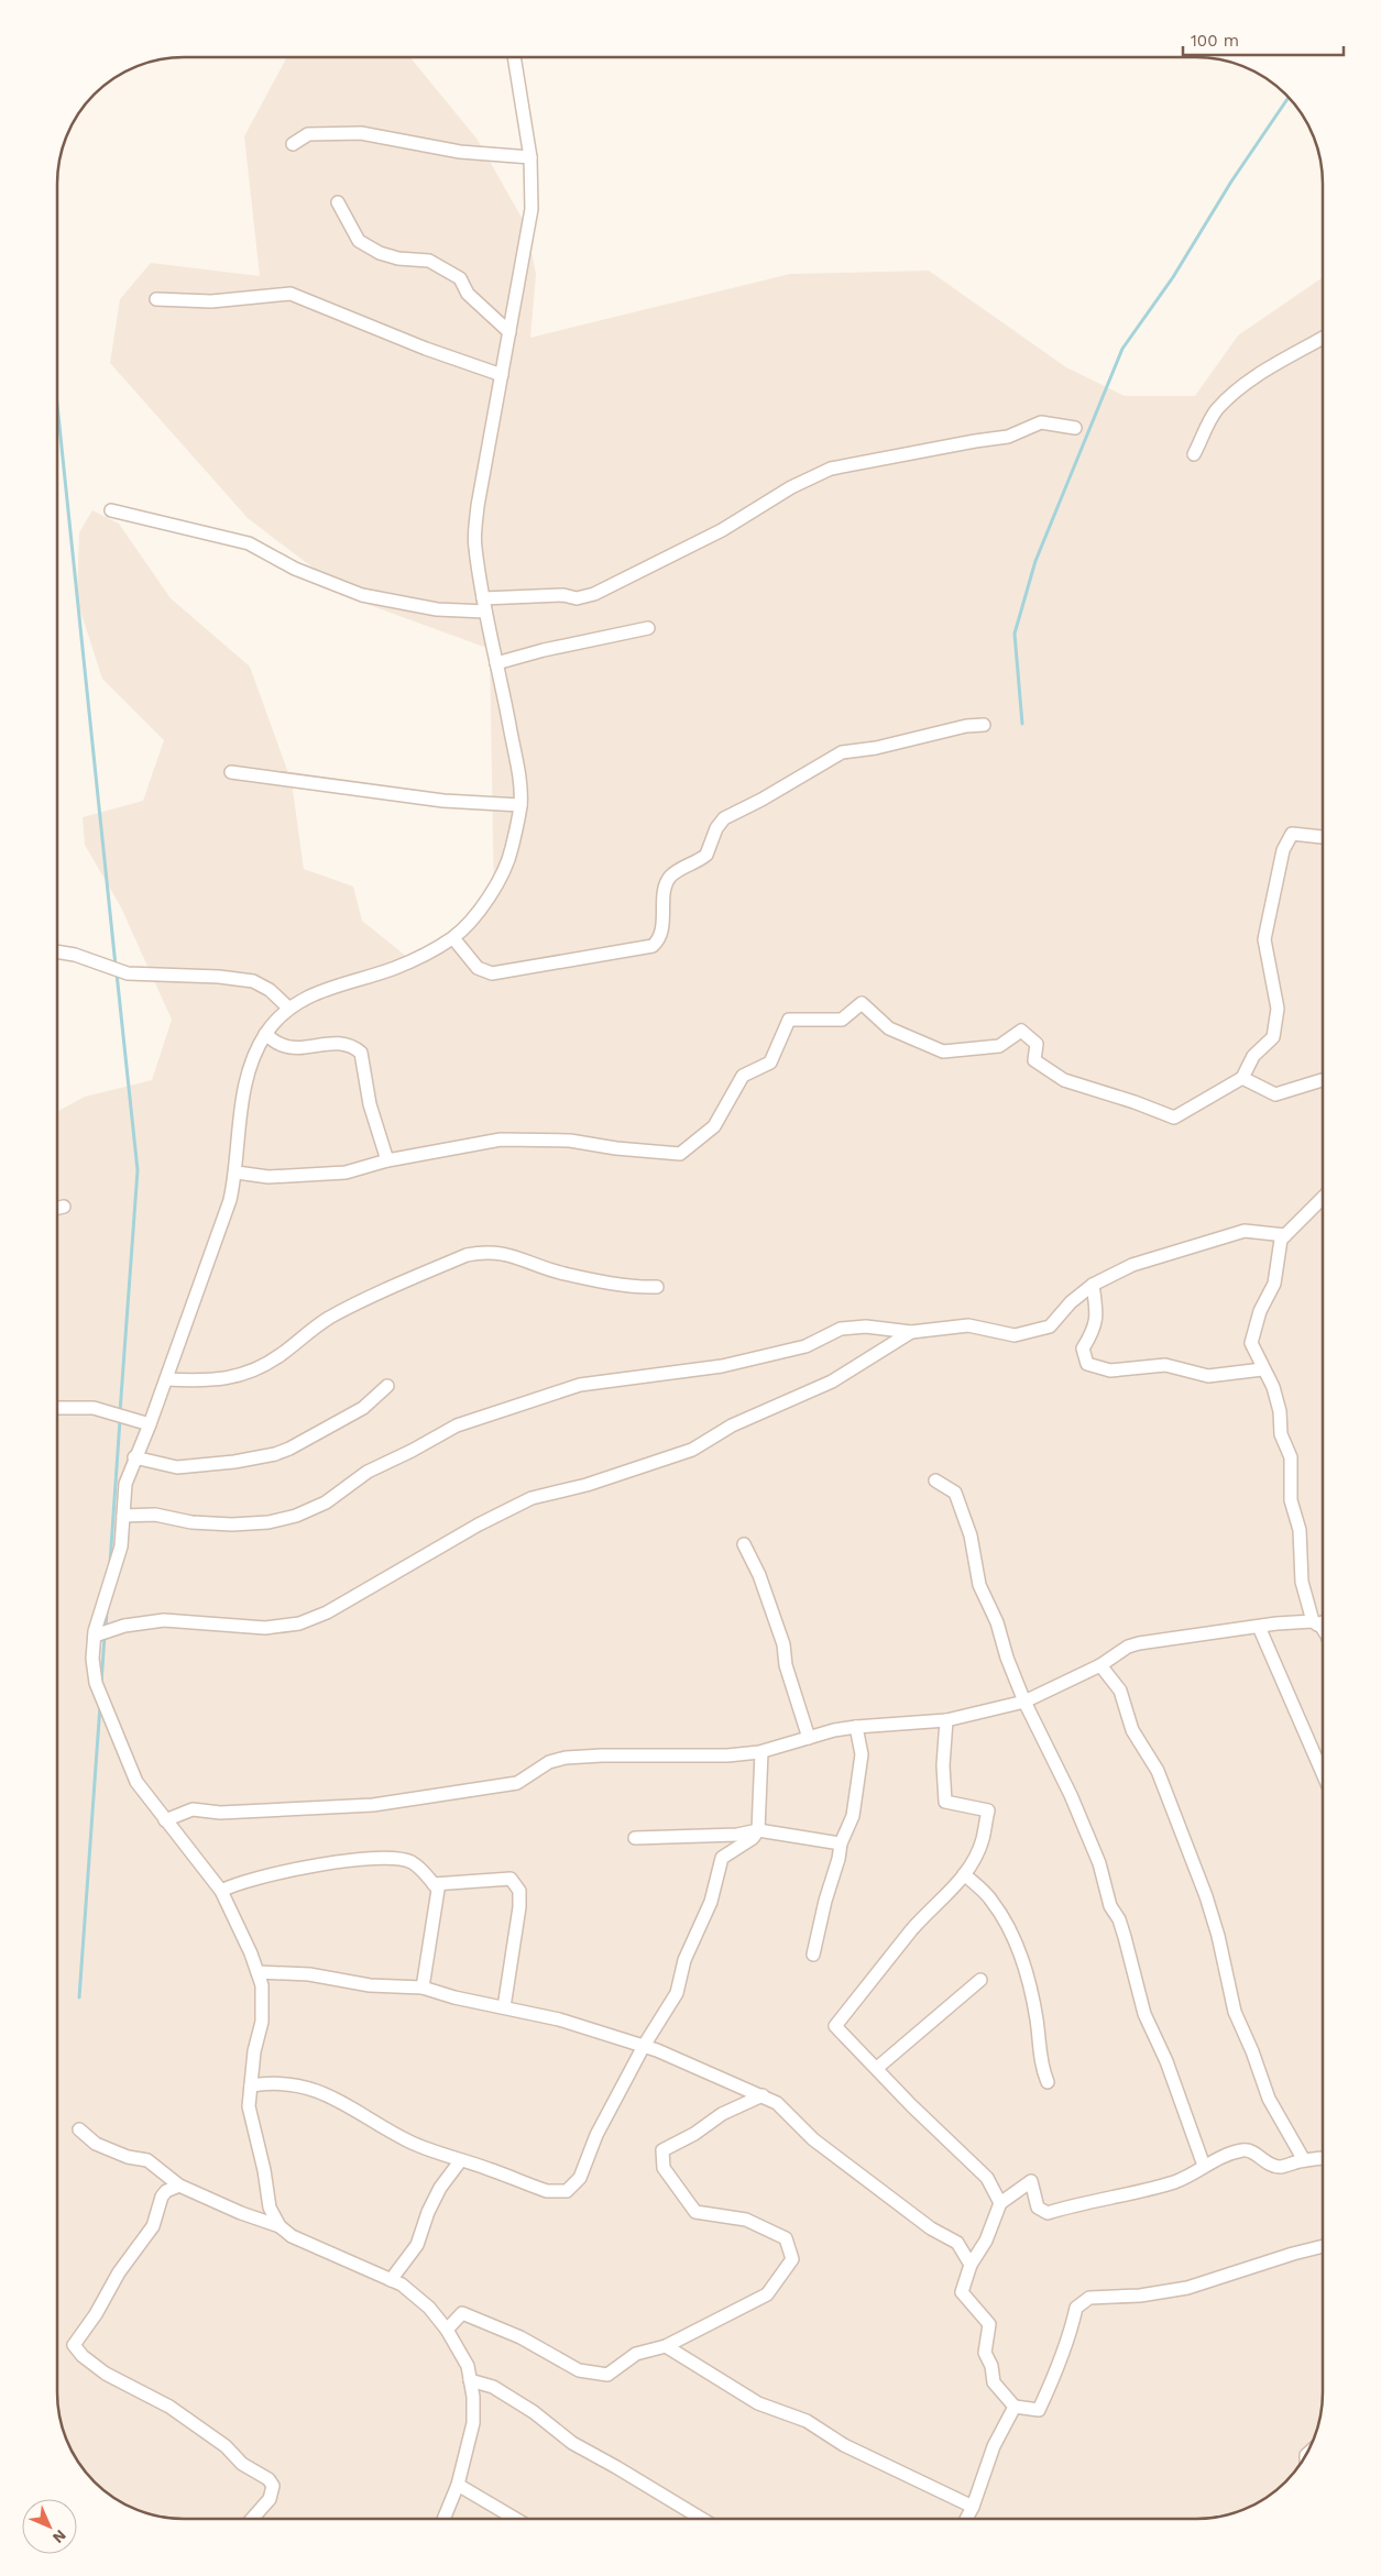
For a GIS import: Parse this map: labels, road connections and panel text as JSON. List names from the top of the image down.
{
  "scale_bar": "100 m",
  "north": "bottom right"
}
